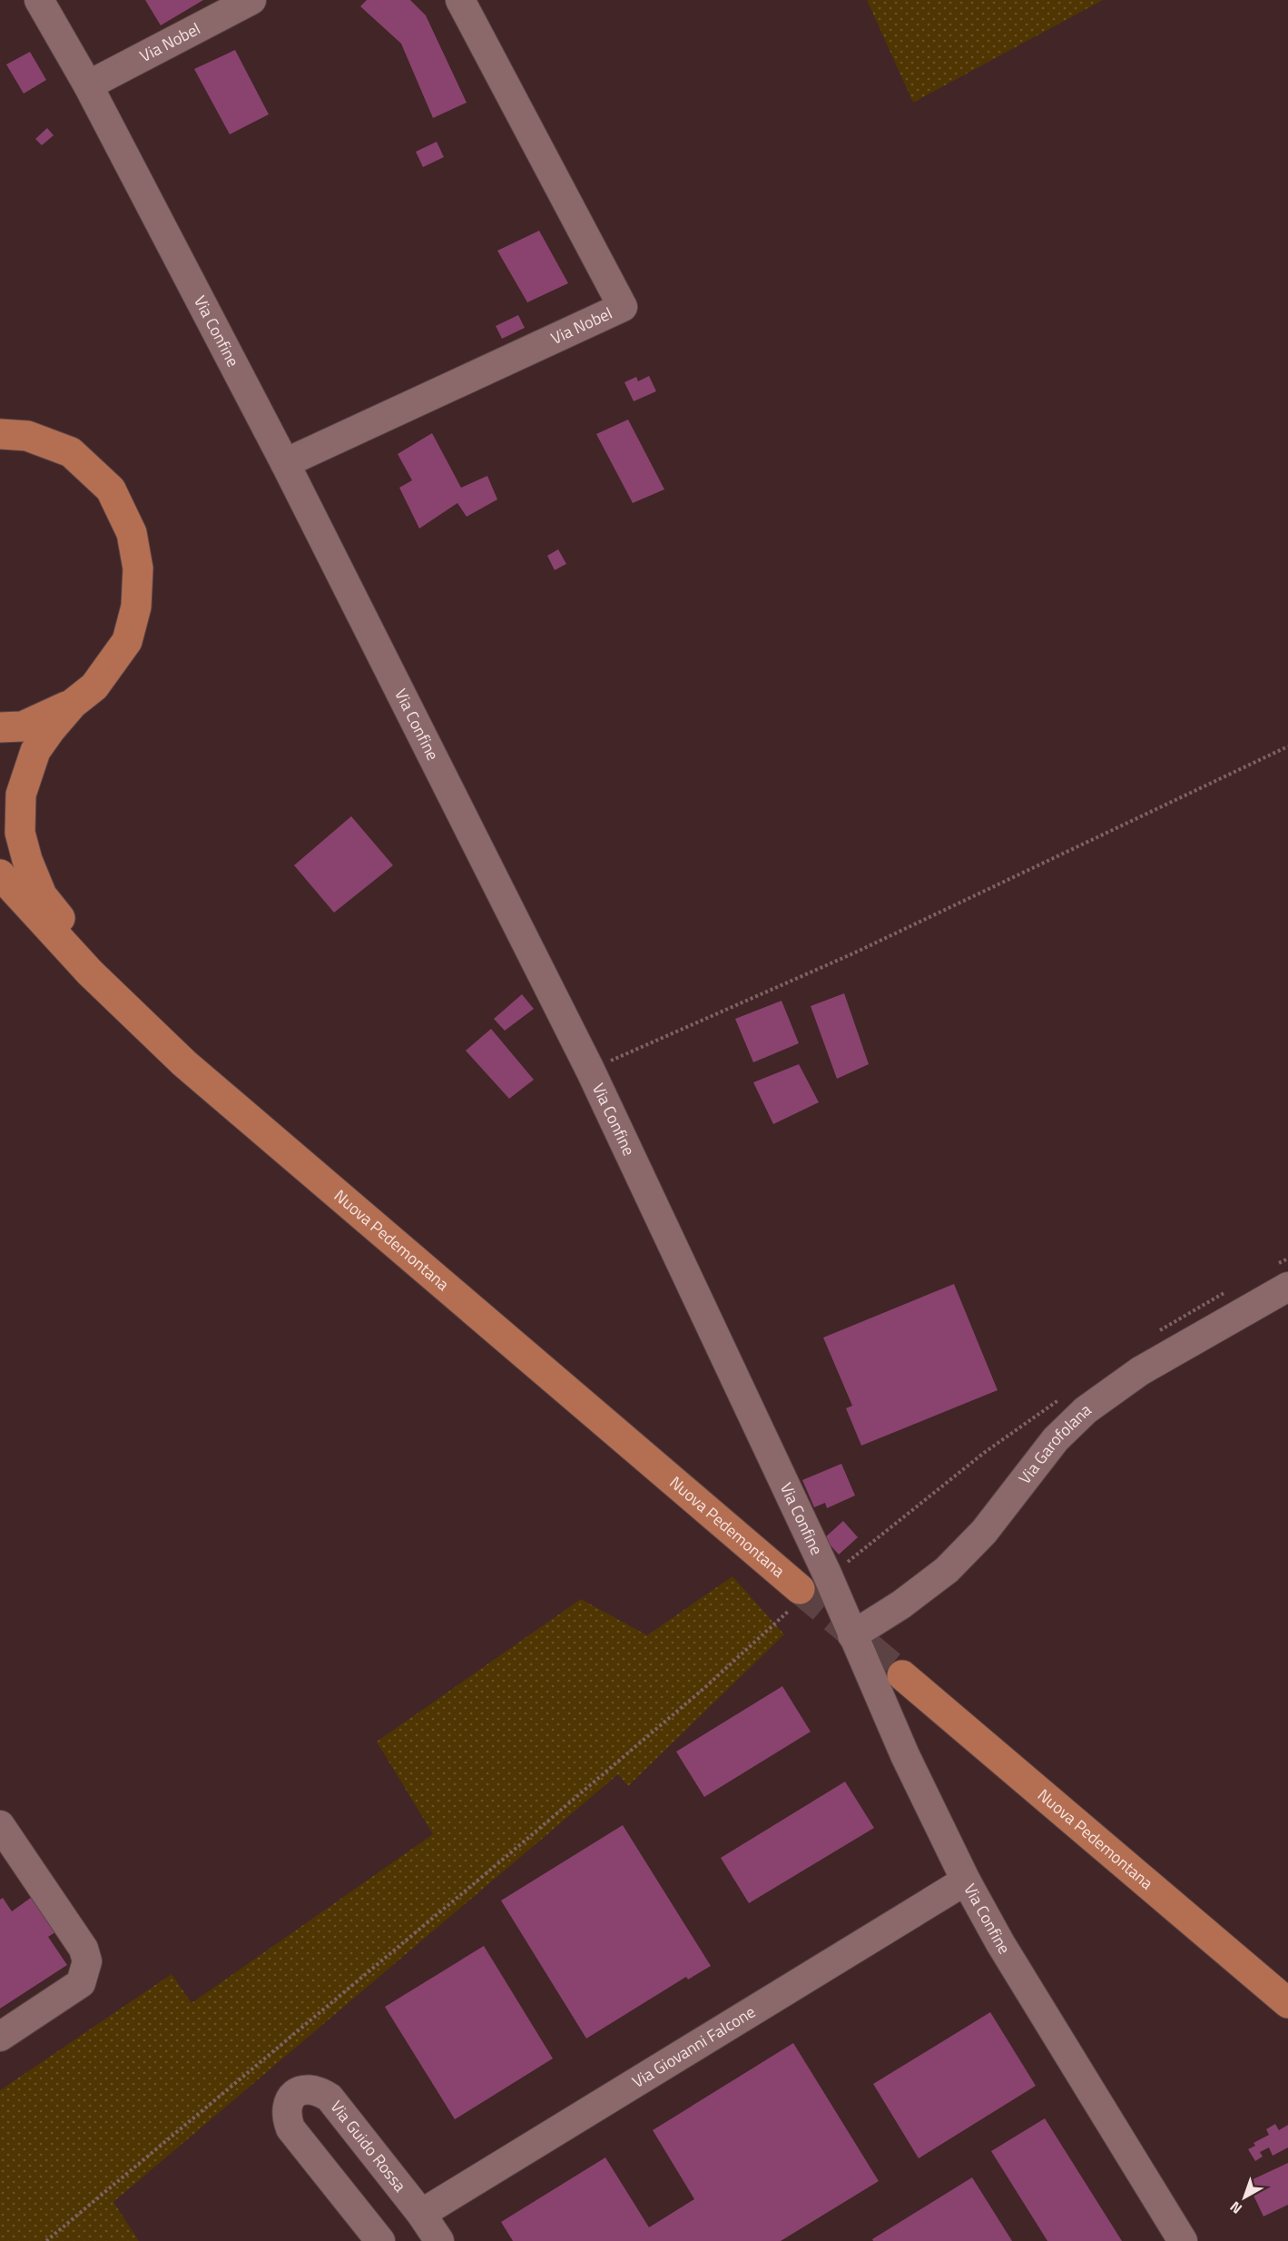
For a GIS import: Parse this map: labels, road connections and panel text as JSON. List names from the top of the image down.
{
  "streets": {
    "main road": ["Nuova Pedemontana"],
    "street": [
      "Via Nobel",
      "Via Confine",
      "Via Garofolana",
      "Via Giovanni Falcone",
      "Via Guido Rossa"
    ]
  },
  "crossings": [
    ["Via Nobel", "Via Confine"],
    ["Via Confine", "Via Garofolana"],
    ["Via Confine", "Via Giovanni Falcone"],
    ["Via Giovanni Falcone", "Via Guido Rossa"]
  ],
  "north": "bottom left"
}
